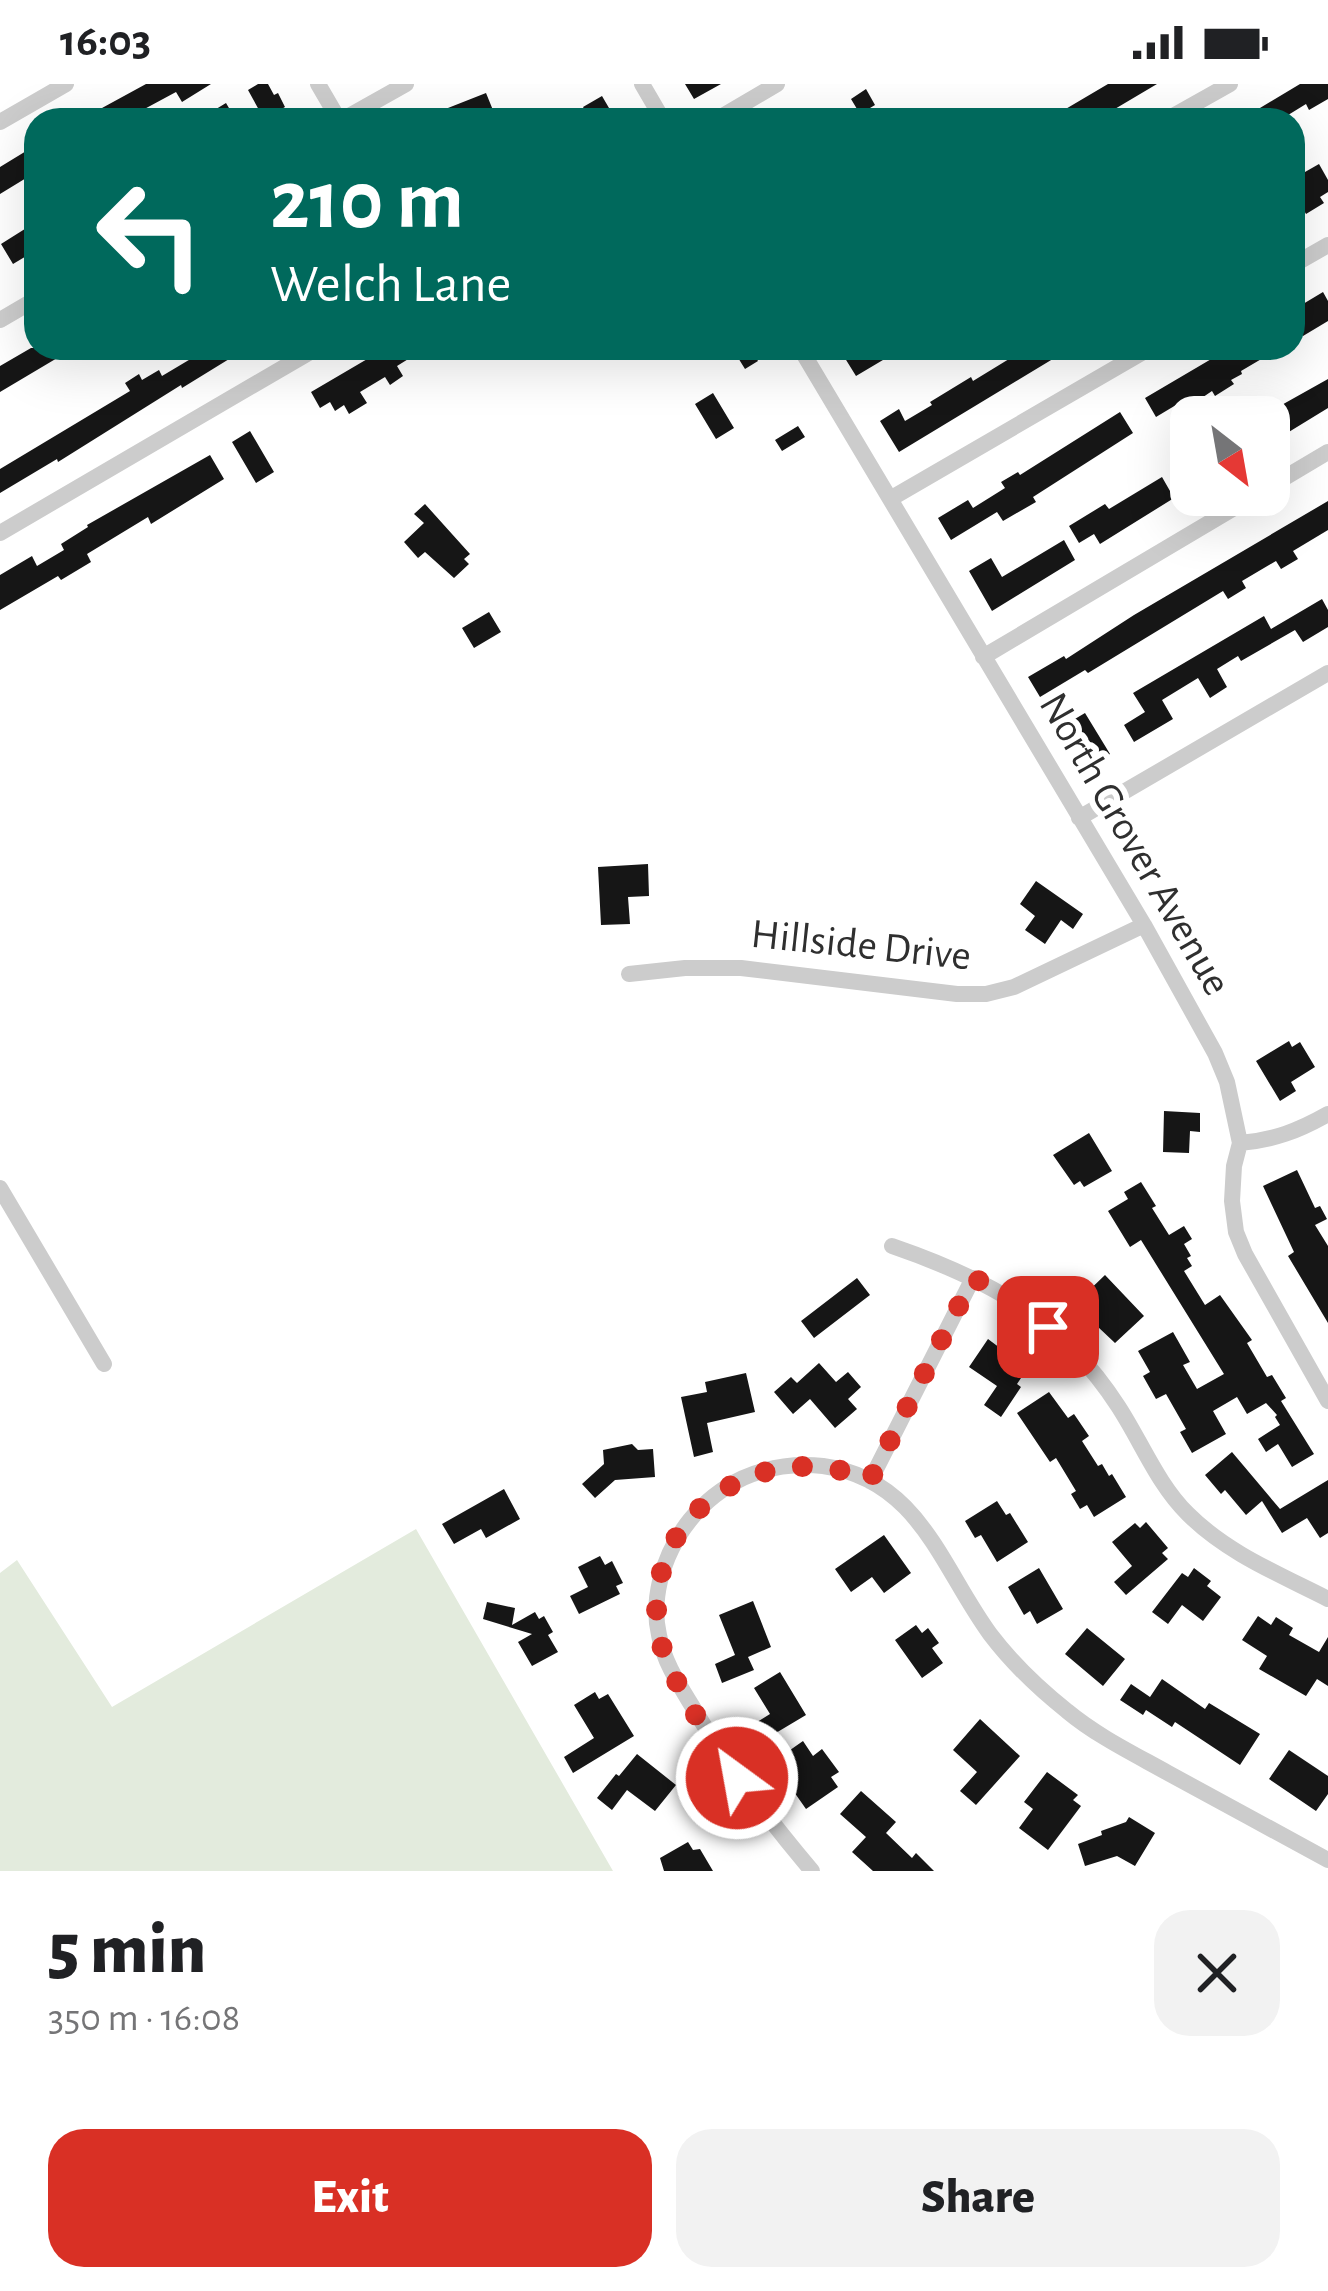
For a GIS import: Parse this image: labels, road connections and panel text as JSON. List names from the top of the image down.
{
  "streets": {
    "street": ["North Grover Avenue", "Hillside Drive"]
  },
  "crossings": [
    ["North Grover Avenue", "Hillside Drive"]
  ],
  "north": "bottom right",
  "page": {
    "status": "16:03",
    "turn": ["210 m", "Welch Lane"],
    "heading": ["5 min", "350 m · 16:08"],
    "buttons": ["Exit", "Share"]
  }
}
